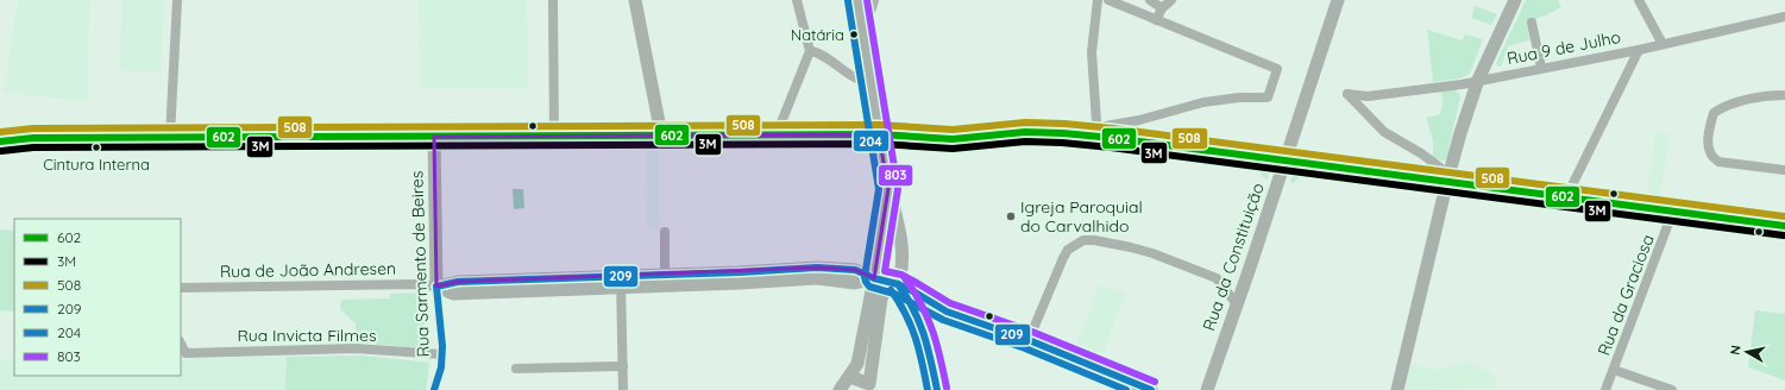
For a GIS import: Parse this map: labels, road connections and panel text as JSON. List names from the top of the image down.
{
  "streets": {
    "main road": ["Rua da Constituição", "Rua Sarmento de Beires"],
    "street": [
      "Rua 9 de Julho",
      "Rua de João Andresen",
      "Rua da Graciosa",
      "Rua Invicta Filmes"
    ]
  },
  "crossings": [
    ["Rua Sarmento de Beires", "Rua de João Andresen"],
    ["Rua Sarmento de Beires", "Rua Invicta Filmes"]
  ],
  "places": ["Natária", "Cintura Interna", "Igreja Paroquial do Carvalhido"],
  "lines": [
    "transit line 803",
    "transit line 204",
    "transit line 508",
    "transit line 602",
    "transit line 3M",
    "transit line 209"
  ],
  "legend": [
    "602",
    "3M",
    "508",
    "209",
    "204",
    "803"
  ],
  "north": "left"
}
